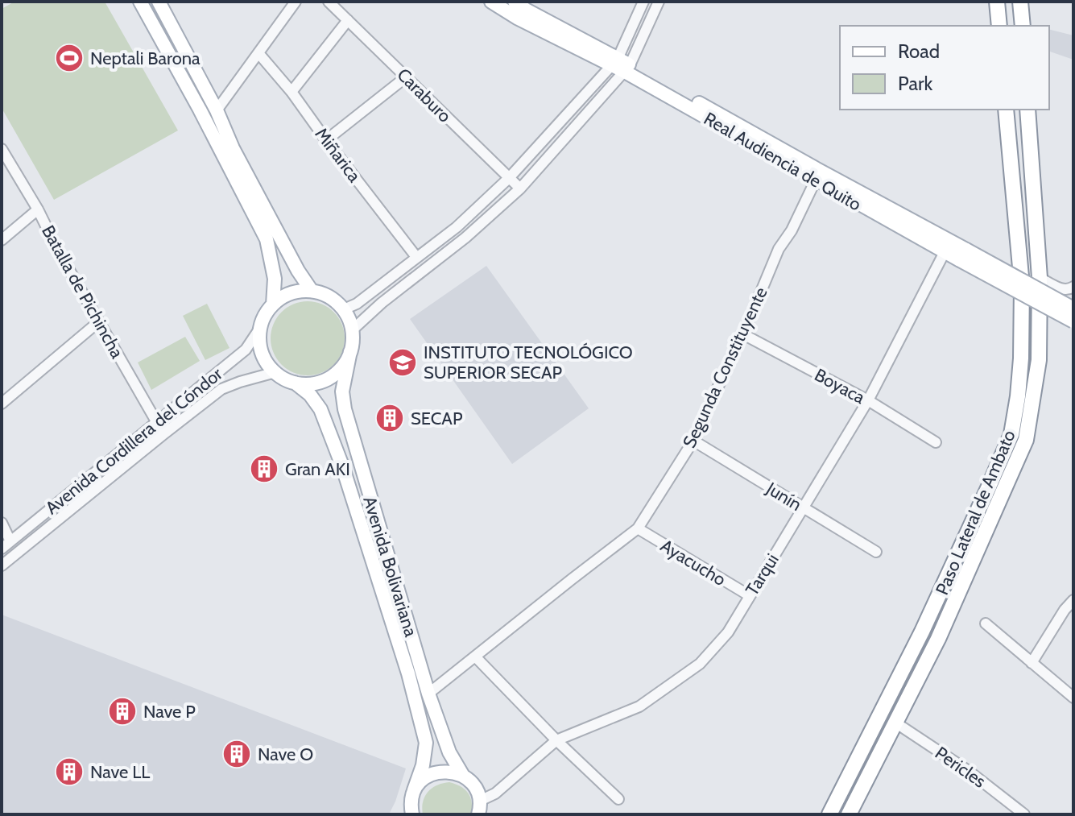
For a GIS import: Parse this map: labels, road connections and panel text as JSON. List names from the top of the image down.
{
  "streets": {
    "highway": ["Paso Lateral de Ambato"],
    "main road": ["Real Audiencia de Quito", "Avenida Bolivariana"],
    "street": [
      "Caraburo",
      "Miñarica",
      "Batalla de Pichincha",
      "Segunda Constituyente",
      "Boyaca",
      "Avenida Cordillera del Cóndor",
      "Junín",
      "Ayacucho",
      "Tarqui",
      "Pericles"
    ]
  },
  "crossings": [
    ["Real Audiencia de Quito", "Segunda Constituyente"],
    ["Real Audiencia de Quito", "Tarqui"],
    ["Batalla de Pichincha", "Avenida Cordillera del Cóndor"],
    ["Segunda Constituyente", "Boyaca"],
    ["Segunda Constituyente", "Junín"],
    ["Segunda Constituyente", "Ayacucho"],
    ["Segunda Constituyente", "Avenida Bolivariana"],
    ["Boyaca", "Tarqui"],
    ["Avenida Cordillera del Cóndor", "Avenida Bolivariana"],
    ["Junín", "Tarqui"],
    ["Paso Lateral de Ambato", "Pericles"],
    ["Ayacucho", "Tarqui"],
    ["Avenida Bolivariana", "Tarqui"]
  ],
  "places": {
    "sports": ["Neptali Barona"],
    "school or university": ["INSTITUTO TECNOLÓGICO SUPERIOR SECAP"],
    "building": [
      "SECAP",
      "Gran AKI",
      "Nave P",
      "Nave O",
      "Nave LL"
    ]
  },
  "legend": ["Road", "Park"]
}
